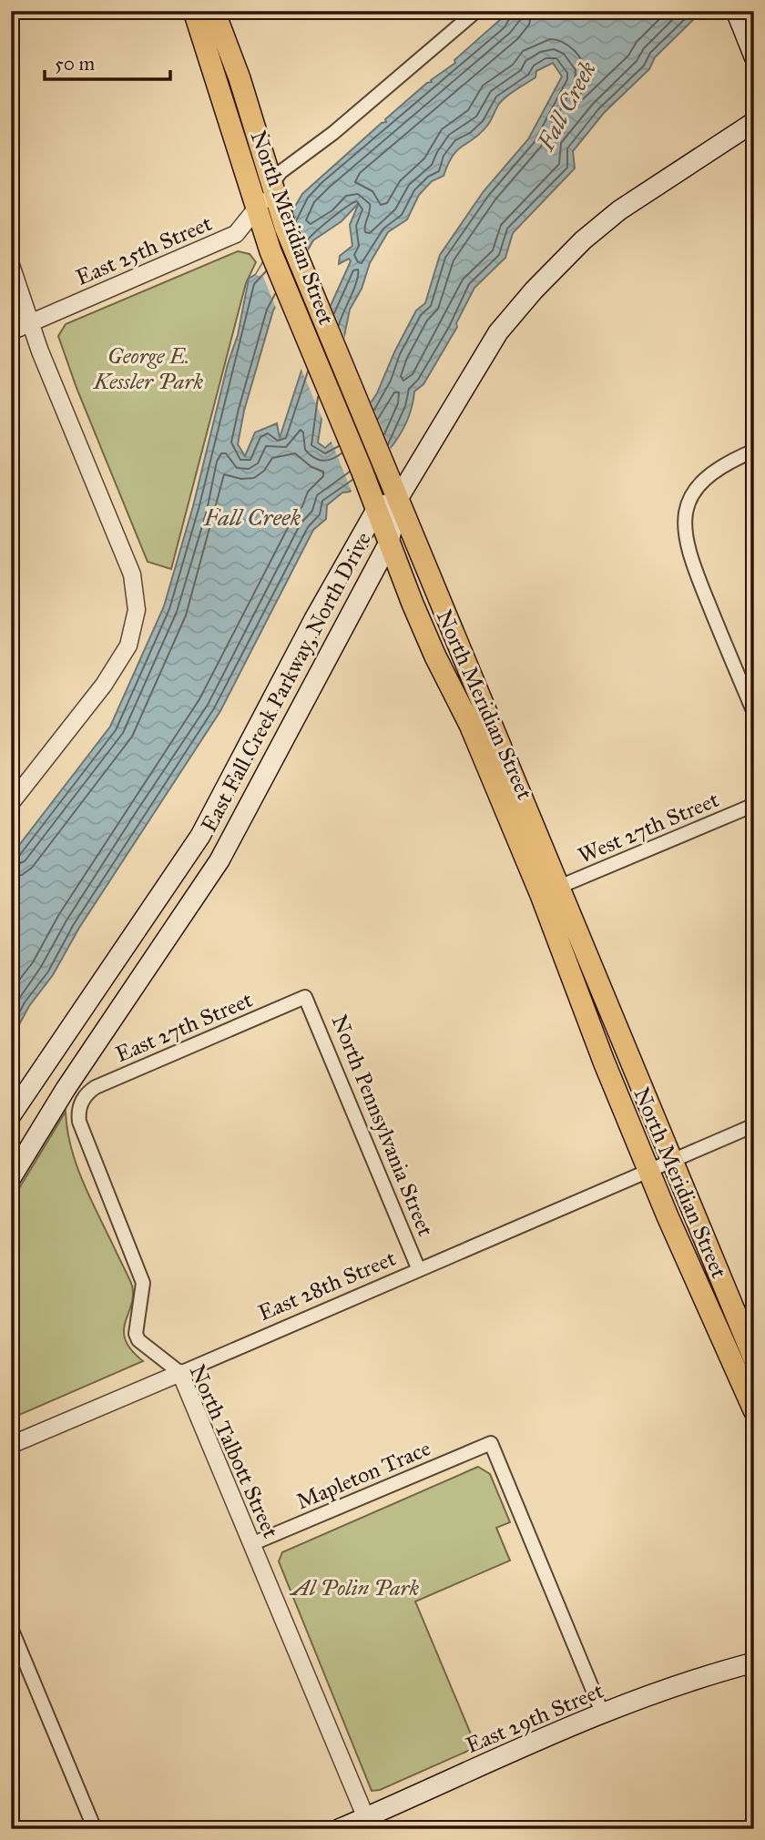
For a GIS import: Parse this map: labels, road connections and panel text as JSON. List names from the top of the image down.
{
  "streets": {
    "main road": ["North Meridian Street", "East Fall Creek Parkway, North Drive", "East 29th Street"],
    "street": [
      "East 25th Street",
      "West 27th Street",
      "East 27th Street",
      "North Pennsylvania Street",
      "East 28th Street",
      "North Talbott Street",
      "Mapleton Trace"
    ]
  },
  "crossings": [
    ["North Meridian Street", "East 25th Street"],
    ["North Meridian Street", "East Fall Creek Parkway, North Drive"],
    ["North Meridian Street", "West 27th Street"],
    ["North Meridian Street", "East 28th Street"],
    ["East 27th Street", "North Pennsylvania Street"],
    ["East 27th Street", "North Talbott Street"],
    ["North Pennsylvania Street", "East 28th Street"],
    ["East 28th Street", "North Talbott Street"],
    ["North Talbott Street", "Mapleton Trace"],
    ["North Talbott Street", "East 29th Street"],
    ["Mapleton Trace", "East 29th Street"]
  ],
  "water": ["Fall Creek"],
  "parks": ["George E. Kessler Park", "Al Polin Park"],
  "scale_bar": "50 m"
}
